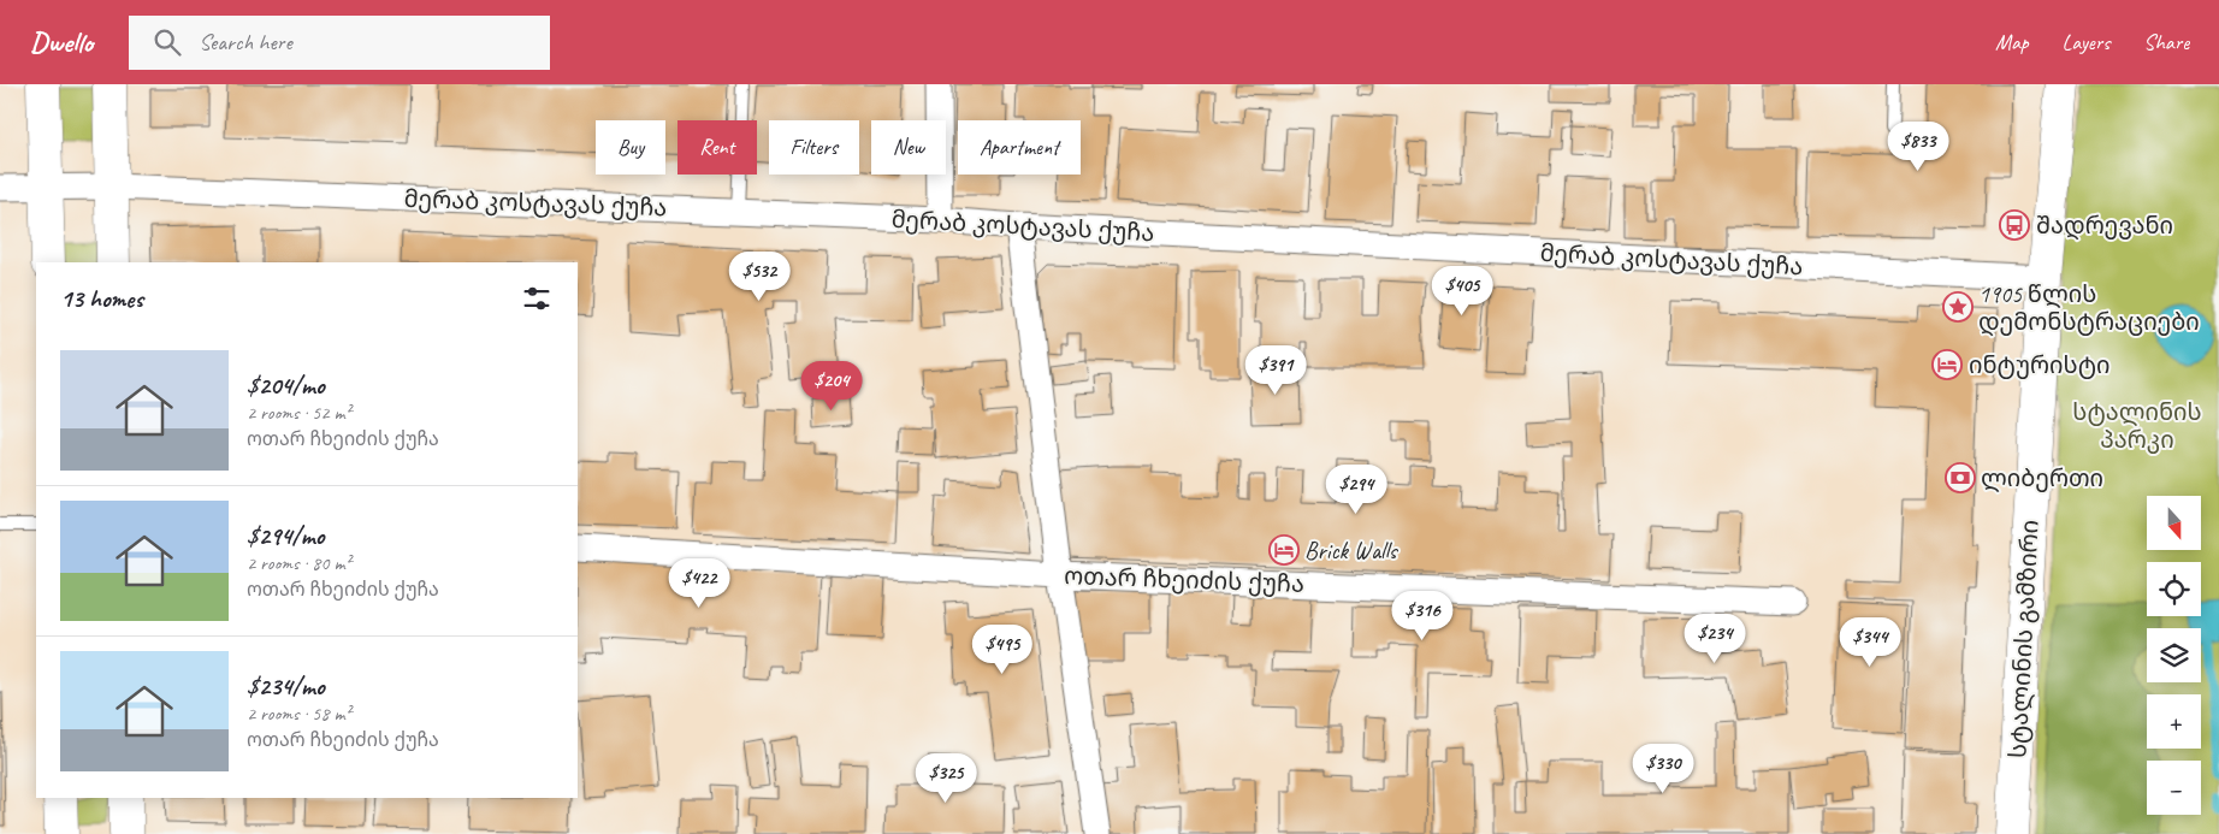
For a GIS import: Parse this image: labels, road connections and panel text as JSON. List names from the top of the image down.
{
  "streets": {
    "main road": ["სტალინის გამზირი"],
    "street": ["მერაბ კოსტავას ქუჩა", "ოთარ ჩხეიძის ქუჩა"]
  },
  "crossings": [
    ["მერაბ კოსტავას ქუჩა", "სტალინის გამზირი"]
  ],
  "parks": ["სტალინის პარკი"],
  "places": {
    "bus stop": ["შადრევანი"],
    "place": ["1905 წლის დემონსტრაციები"],
    "hotel": ["ინტურისტი", "Brick Walls"],
    "bank": ["ლიბერთი"]
  },
  "north": "bottom",
  "page": {
    "header": "Dwello",
    "search": "Search here",
    "nav": ["Map", "Layers", "Share"],
    "chip": [
      "Buy",
      "Rent",
      "Filters",
      "New",
      "Apartment"
    ],
    "price": [
      "$833",
      "$532",
      "$405",
      "$391",
      "$204",
      "$294",
      "$422",
      "$316",
      "$234",
      "$344",
      "$495",
      "$330",
      "$325"
    ],
    "heading": "13 homes",
    "list": [
      {
        "name": "$204/mo",
        "note": "2 rooms · 52 m² · ოთარ ჩხეიძის ქუჩა"
      },
      {
        "name": "$294/mo",
        "note": "2 rooms · 80 m² · ოთარ ჩხეიძის ქუჩა"
      },
      {
        "name": "$234/mo",
        "note": "2 rooms · 58 m² · ოთარ ჩხეიძის ქუჩა"
      }
    ],
    "map_buttons": ["+", "−"]
  }
}
